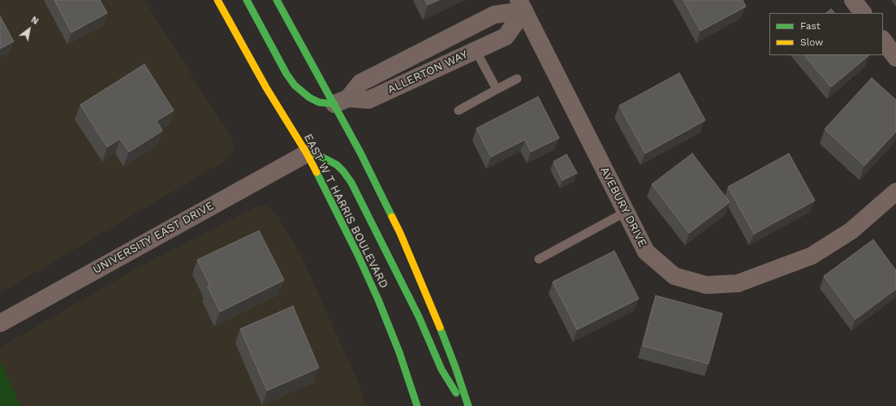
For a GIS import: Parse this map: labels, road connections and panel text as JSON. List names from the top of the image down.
{
  "streets": {
    "main road": ["EAST W T HARRIS BOULEVARD"],
    "street": ["ALLERTON WAY", "AVEBURY DRIVE", "UNIVERSITY EAST DRIVE"]
  },
  "crossings": [
    ["ALLERTON WAY", "AVEBURY DRIVE"],
    ["EAST W T HARRIS BOULEVARD", "UNIVERSITY EAST DRIVE"]
  ],
  "legend": ["Fast", "Slow"],
  "north": "top right"
}
